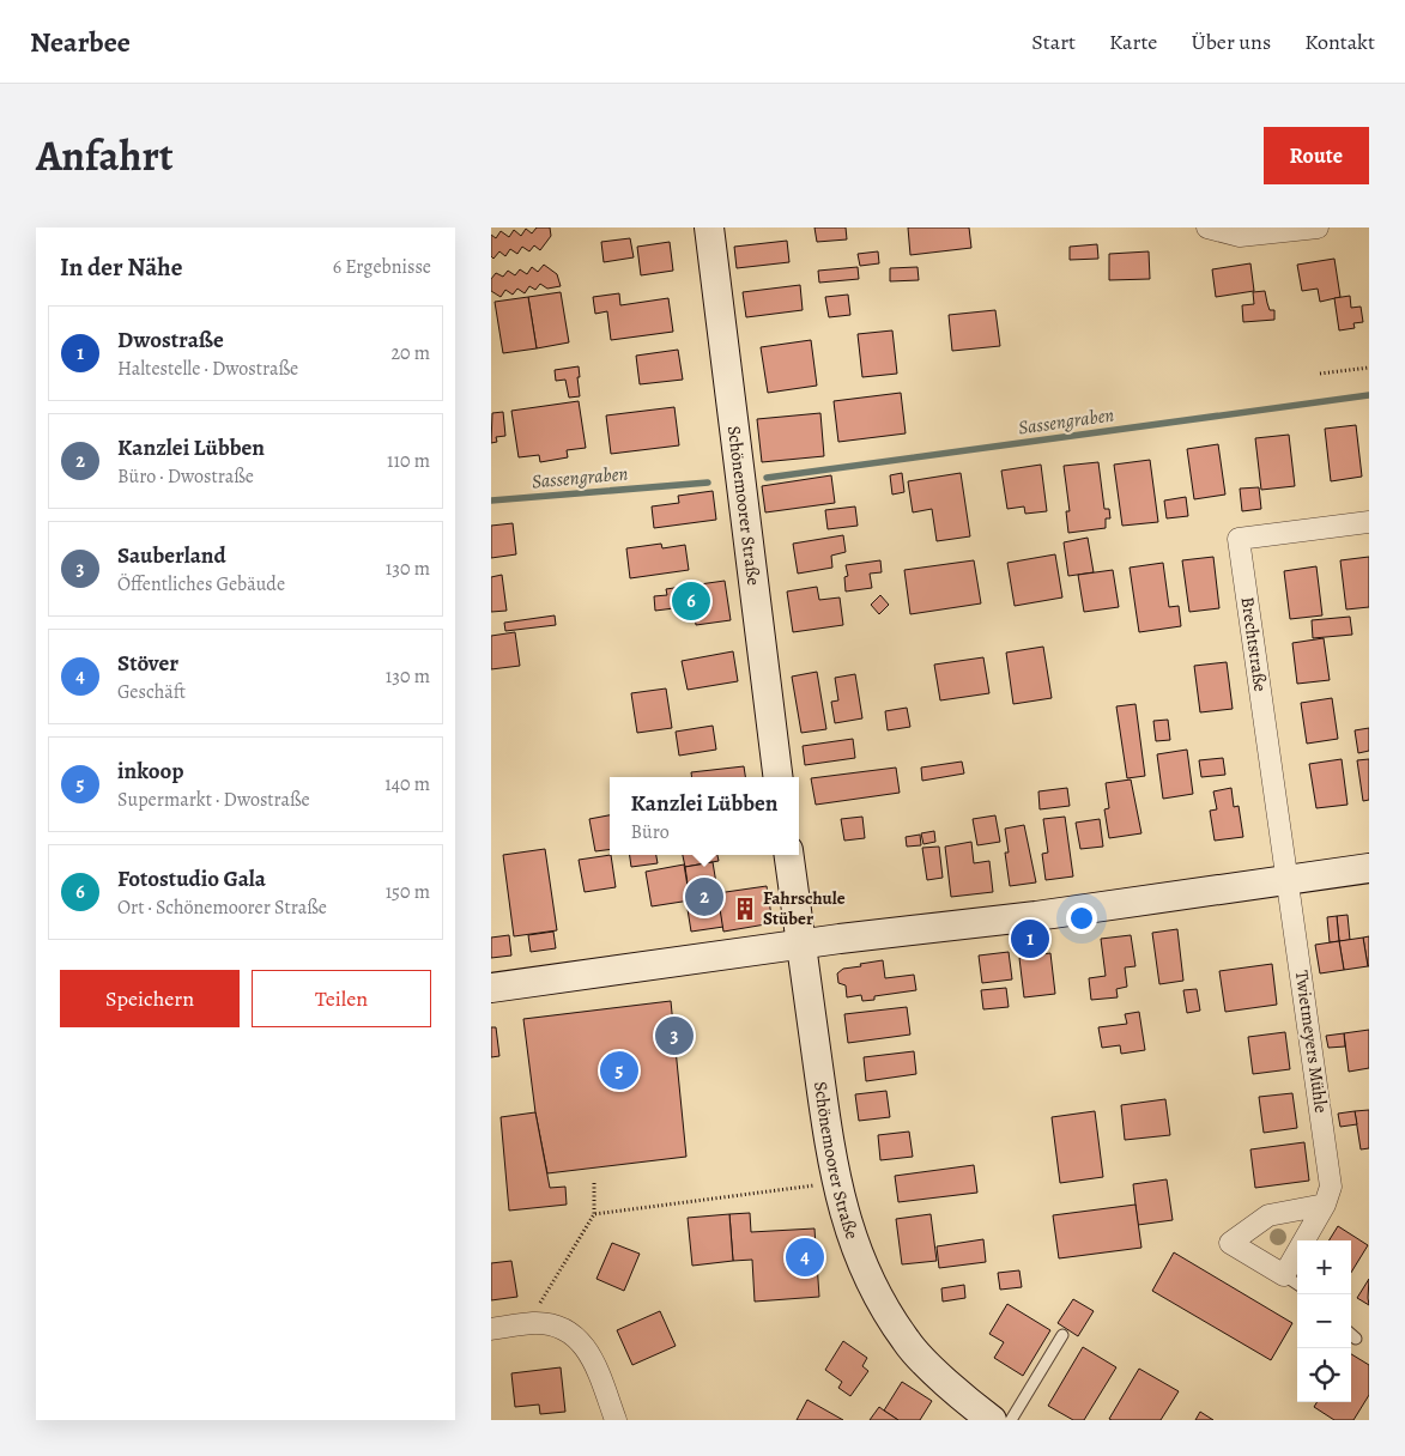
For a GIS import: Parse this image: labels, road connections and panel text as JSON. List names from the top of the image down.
{
  "streets": {
    "street": ["Schönemoorer Straße", "Brechtstraße", "Twietmeyers Mühle"]
  },
  "crossings": [
    ["Brechtstraße", "Twietmeyers Mühle"]
  ],
  "water": ["Sassengraben"],
  "places": {
    "building": ["Fahrschule Stüber"]
  },
  "page": {
    "header": "Nearbee",
    "nav": [
      "Start",
      "Karte",
      "Über uns",
      "Kontakt"
    ],
    "title": "Anfahrt",
    "buttons": [
      "Route",
      ["Speichern", "Teilen"]
    ],
    "heading": ["In der Nähe", "6 Ergebnisse"],
    "list": [
      {
        "mark": "1",
        "name": "Dwostraße",
        "note": "Haltestelle · Dwostraße",
        "value": "20 m"
      },
      {
        "mark": "2",
        "name": "Kanzlei Lübben",
        "note": "Büro · Dwostraße",
        "value": "110 m"
      },
      {
        "mark": "3",
        "name": "Sauberland",
        "note": "Öffentliches Gebäude",
        "value": "130 m"
      },
      {
        "mark": "4",
        "name": "Stöver",
        "note": "Geschäft",
        "value": "130 m"
      },
      {
        "mark": "5",
        "name": "inkoop",
        "note": "Supermarkt · Dwostraße",
        "value": "140 m"
      },
      {
        "mark": "6",
        "name": "Fotostudio Gala",
        "note": "Ort · Schönemoorer Straße",
        "value": "150 m"
      }
    ],
    "pins": [
      "6",
      "2",
      "1",
      "3",
      "5",
      "4"
    ],
    "popup": ["Kanzlei Lübben", "Büro"],
    "map_buttons": ["+", "−"]
  }
}
